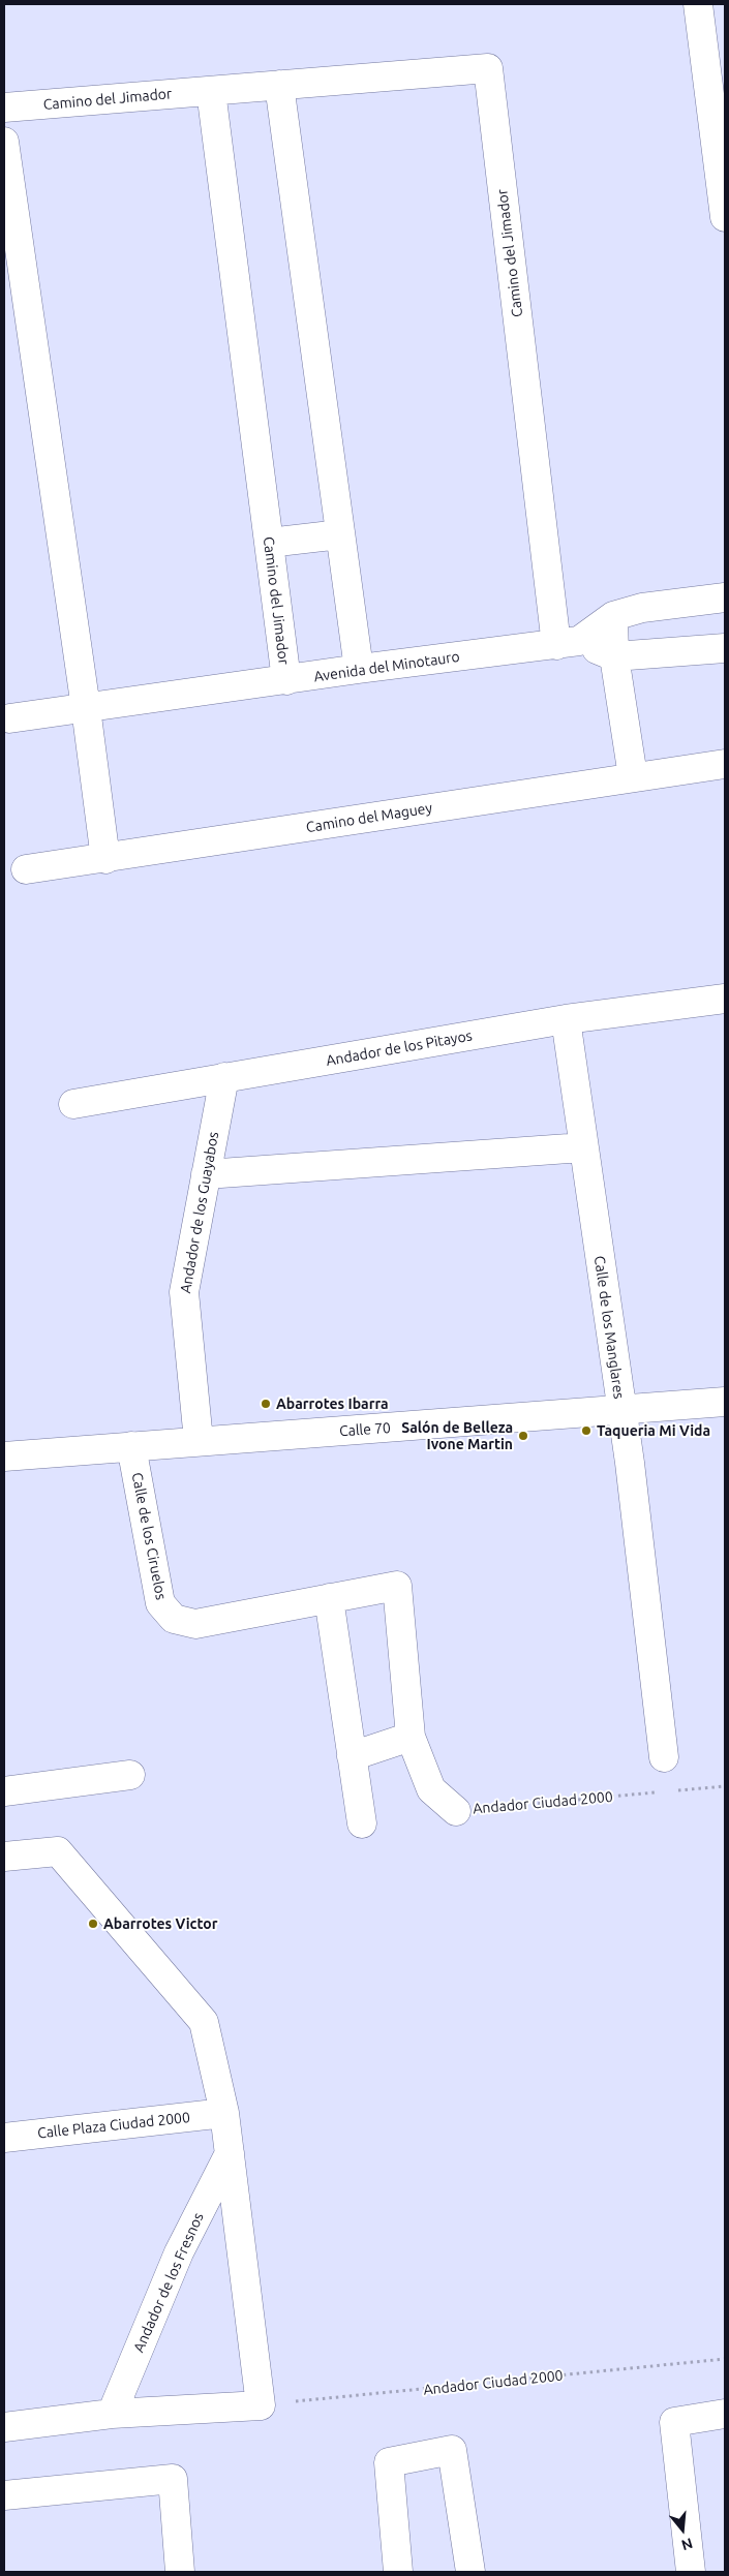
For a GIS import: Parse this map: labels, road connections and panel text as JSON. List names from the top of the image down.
{
  "streets": {
    "street": [
      "Camino del Jimador",
      "Avenida del Minotauro",
      "Camino del Maguey",
      "Andador de los Pitayos",
      "Andador de los Guayabos",
      "Calle de los Manglares",
      "Calle 70",
      "Calle de los Ciruelos",
      "Calle Plaza Ciudad 2000",
      "Andador de los Fresnos"
    ],
    "path": ["Andador Ciudad 2000"]
  },
  "crossings": [
    ["Camino del Jimador", "Avenida del Minotauro"],
    ["Andador de los Pitayos", "Andador de los Guayabos"],
    ["Andador de los Pitayos", "Calle de los Manglares"],
    ["Andador de los Guayabos", "Calle 70"],
    ["Calle de los Manglares", "Calle 70"],
    ["Calle 70", "Calle de los Ciruelos"],
    ["Calle de los Ciruelos", "Andador Ciudad 2000"]
  ],
  "places": [
    "Abarrotes Ibarra",
    "Taqueria Mi Vida",
    "Salón de Belleza Ivone Martin",
    "Abarrotes Victor"
  ],
  "north": "bottom"
}
